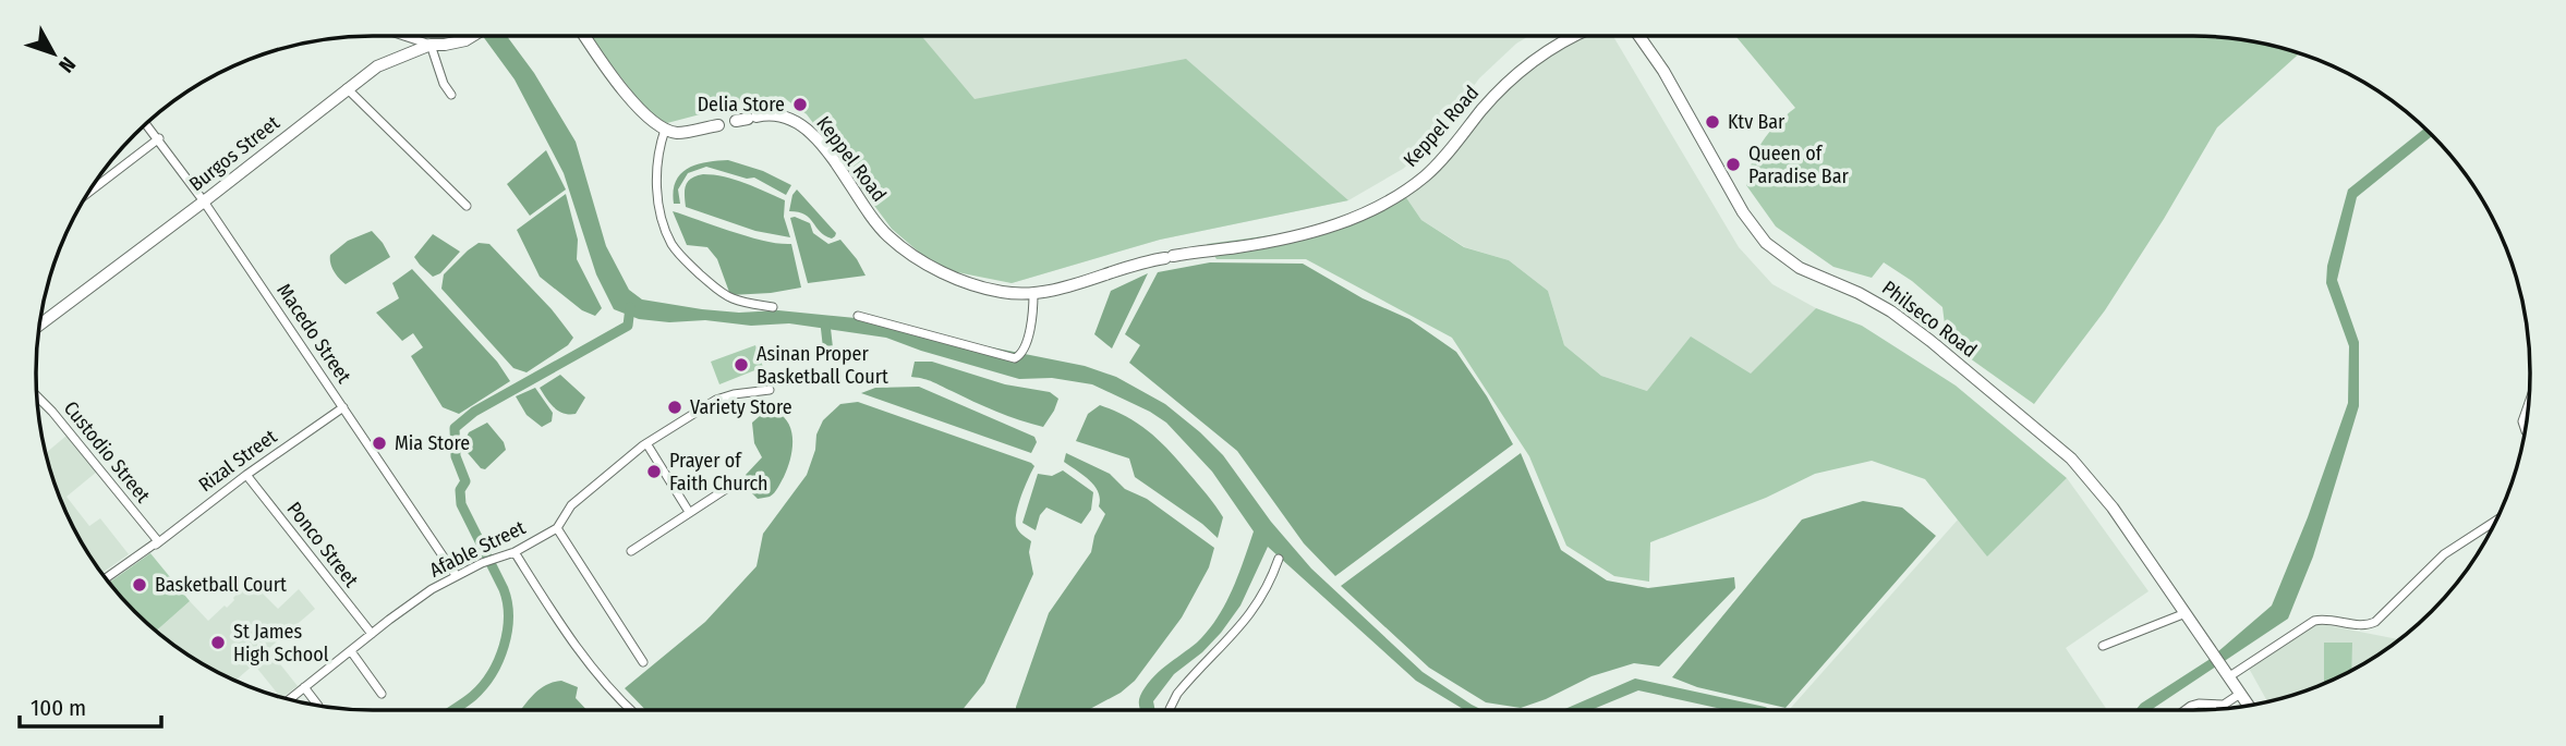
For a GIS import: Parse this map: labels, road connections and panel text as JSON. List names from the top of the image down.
{
  "streets": {
    "street": [
      "Keppel Road",
      "Burgos Street",
      "Philseco Road",
      "Macedo Street",
      "Custodio Street",
      "Rizal Street",
      "Ponco Street",
      "Afable Street"
    ]
  },
  "crossings": [
    ["Burgos Street", "Macedo Street"],
    ["Macedo Street", "Rizal Street"],
    ["Macedo Street", "Afable Street"],
    ["Custodio Street", "Rizal Street"],
    ["Rizal Street", "Ponco Street"],
    ["Ponco Street", "Afable Street"]
  ],
  "places": [
    "Delia Store",
    "Ktv Bar",
    "Queen of Paradise Bar",
    "Asinan Proper Basketball Court",
    "Variety Store",
    "Mia Store",
    "Prayer of Faith Church",
    "Basketball Court",
    "St James High School"
  ],
  "scale_bar": "100 m",
  "north": "bottom right"
}
